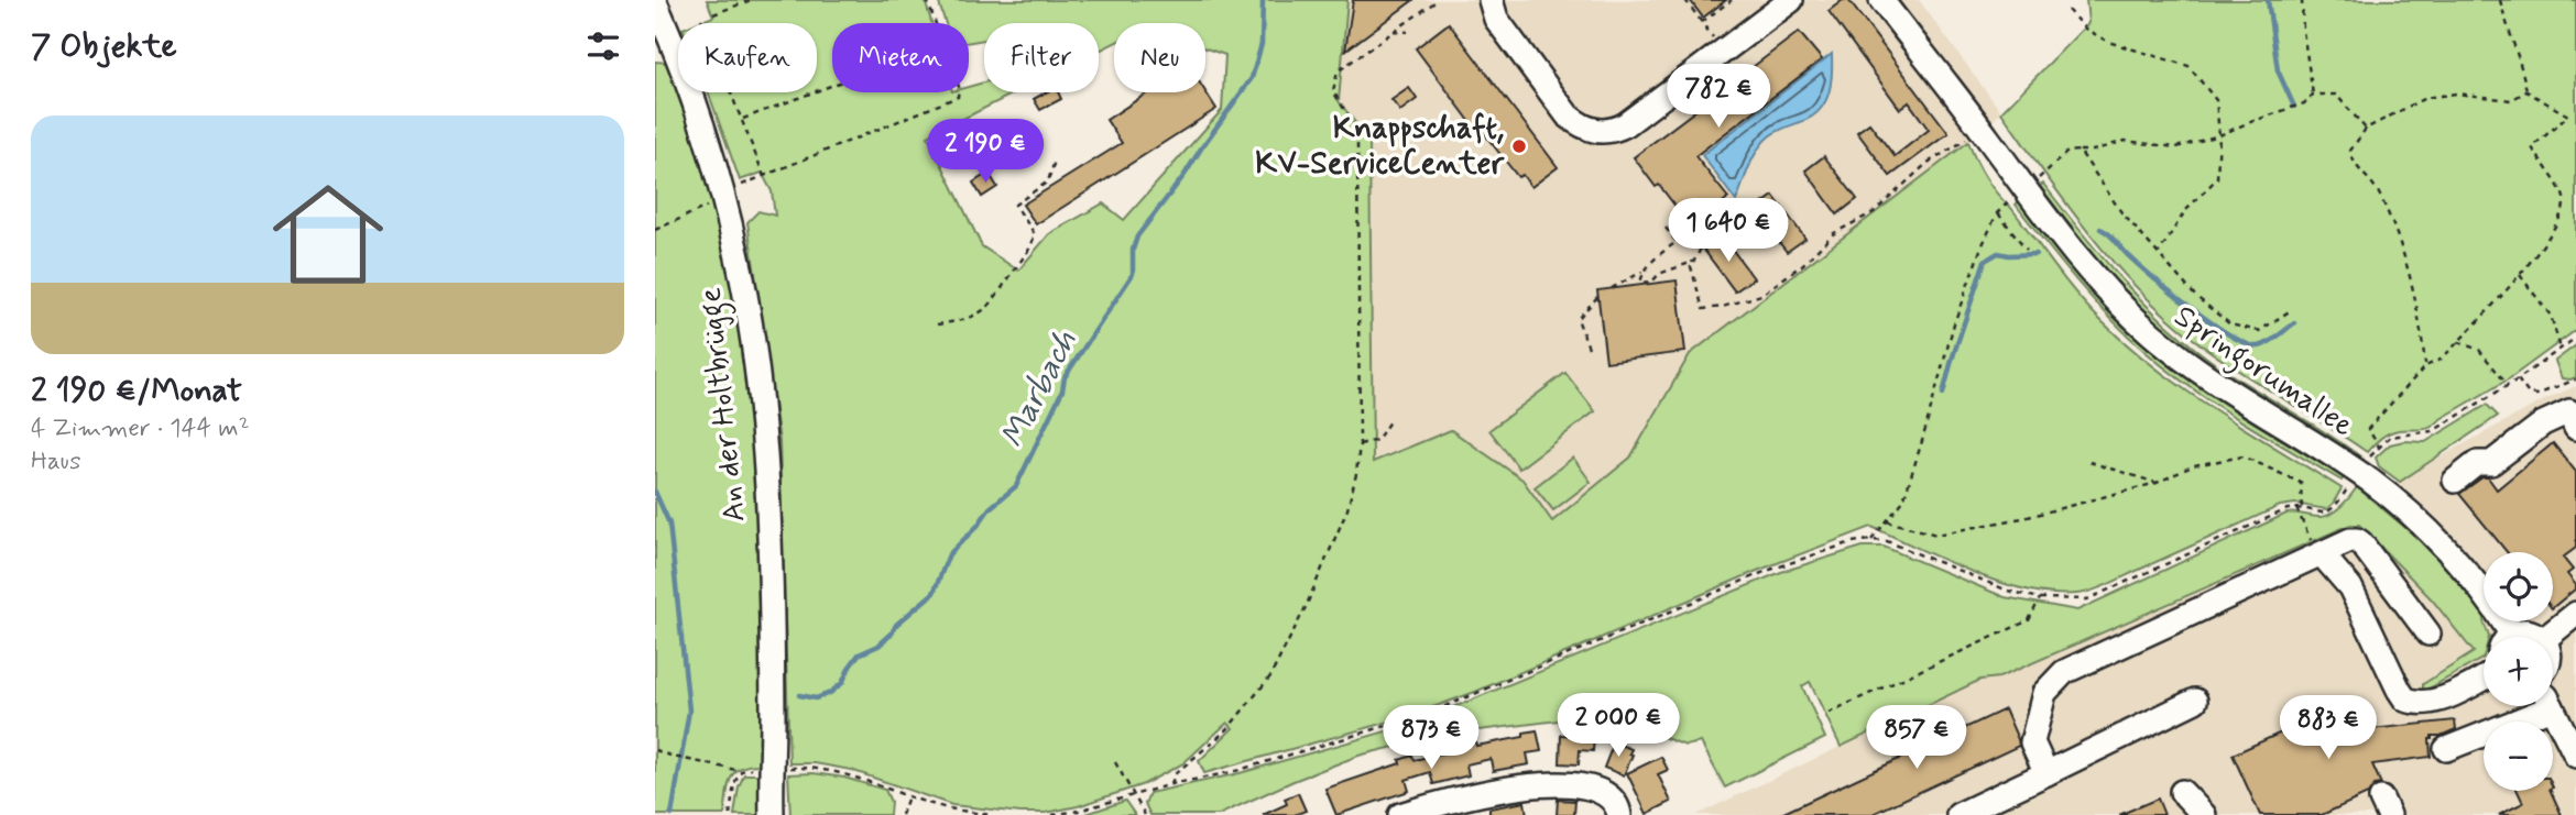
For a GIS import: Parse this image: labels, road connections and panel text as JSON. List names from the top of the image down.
{
  "streets": {
    "street": ["Springorumallee", "An der Holtbrügge"]
  },
  "water": ["Marbach"],
  "places": ["Knappschaft, KV-ServiceCenter"],
  "page": {
    "heading": "7 Objekte",
    "chip": [
      "Kaufen",
      "Mieten",
      "Filter",
      "Neu"
    ],
    "price": [
      "782 €",
      "2 190 €",
      "1 640 €",
      "2 000 €",
      "883 €",
      "873 €",
      "857 €"
    ],
    "list": [
      {
        "name": "2 190 €/Monat",
        "note": "4 Zimmer · 144 m² · Haus"
      }
    ],
    "map_buttons": ["+", "−"]
  }
}
